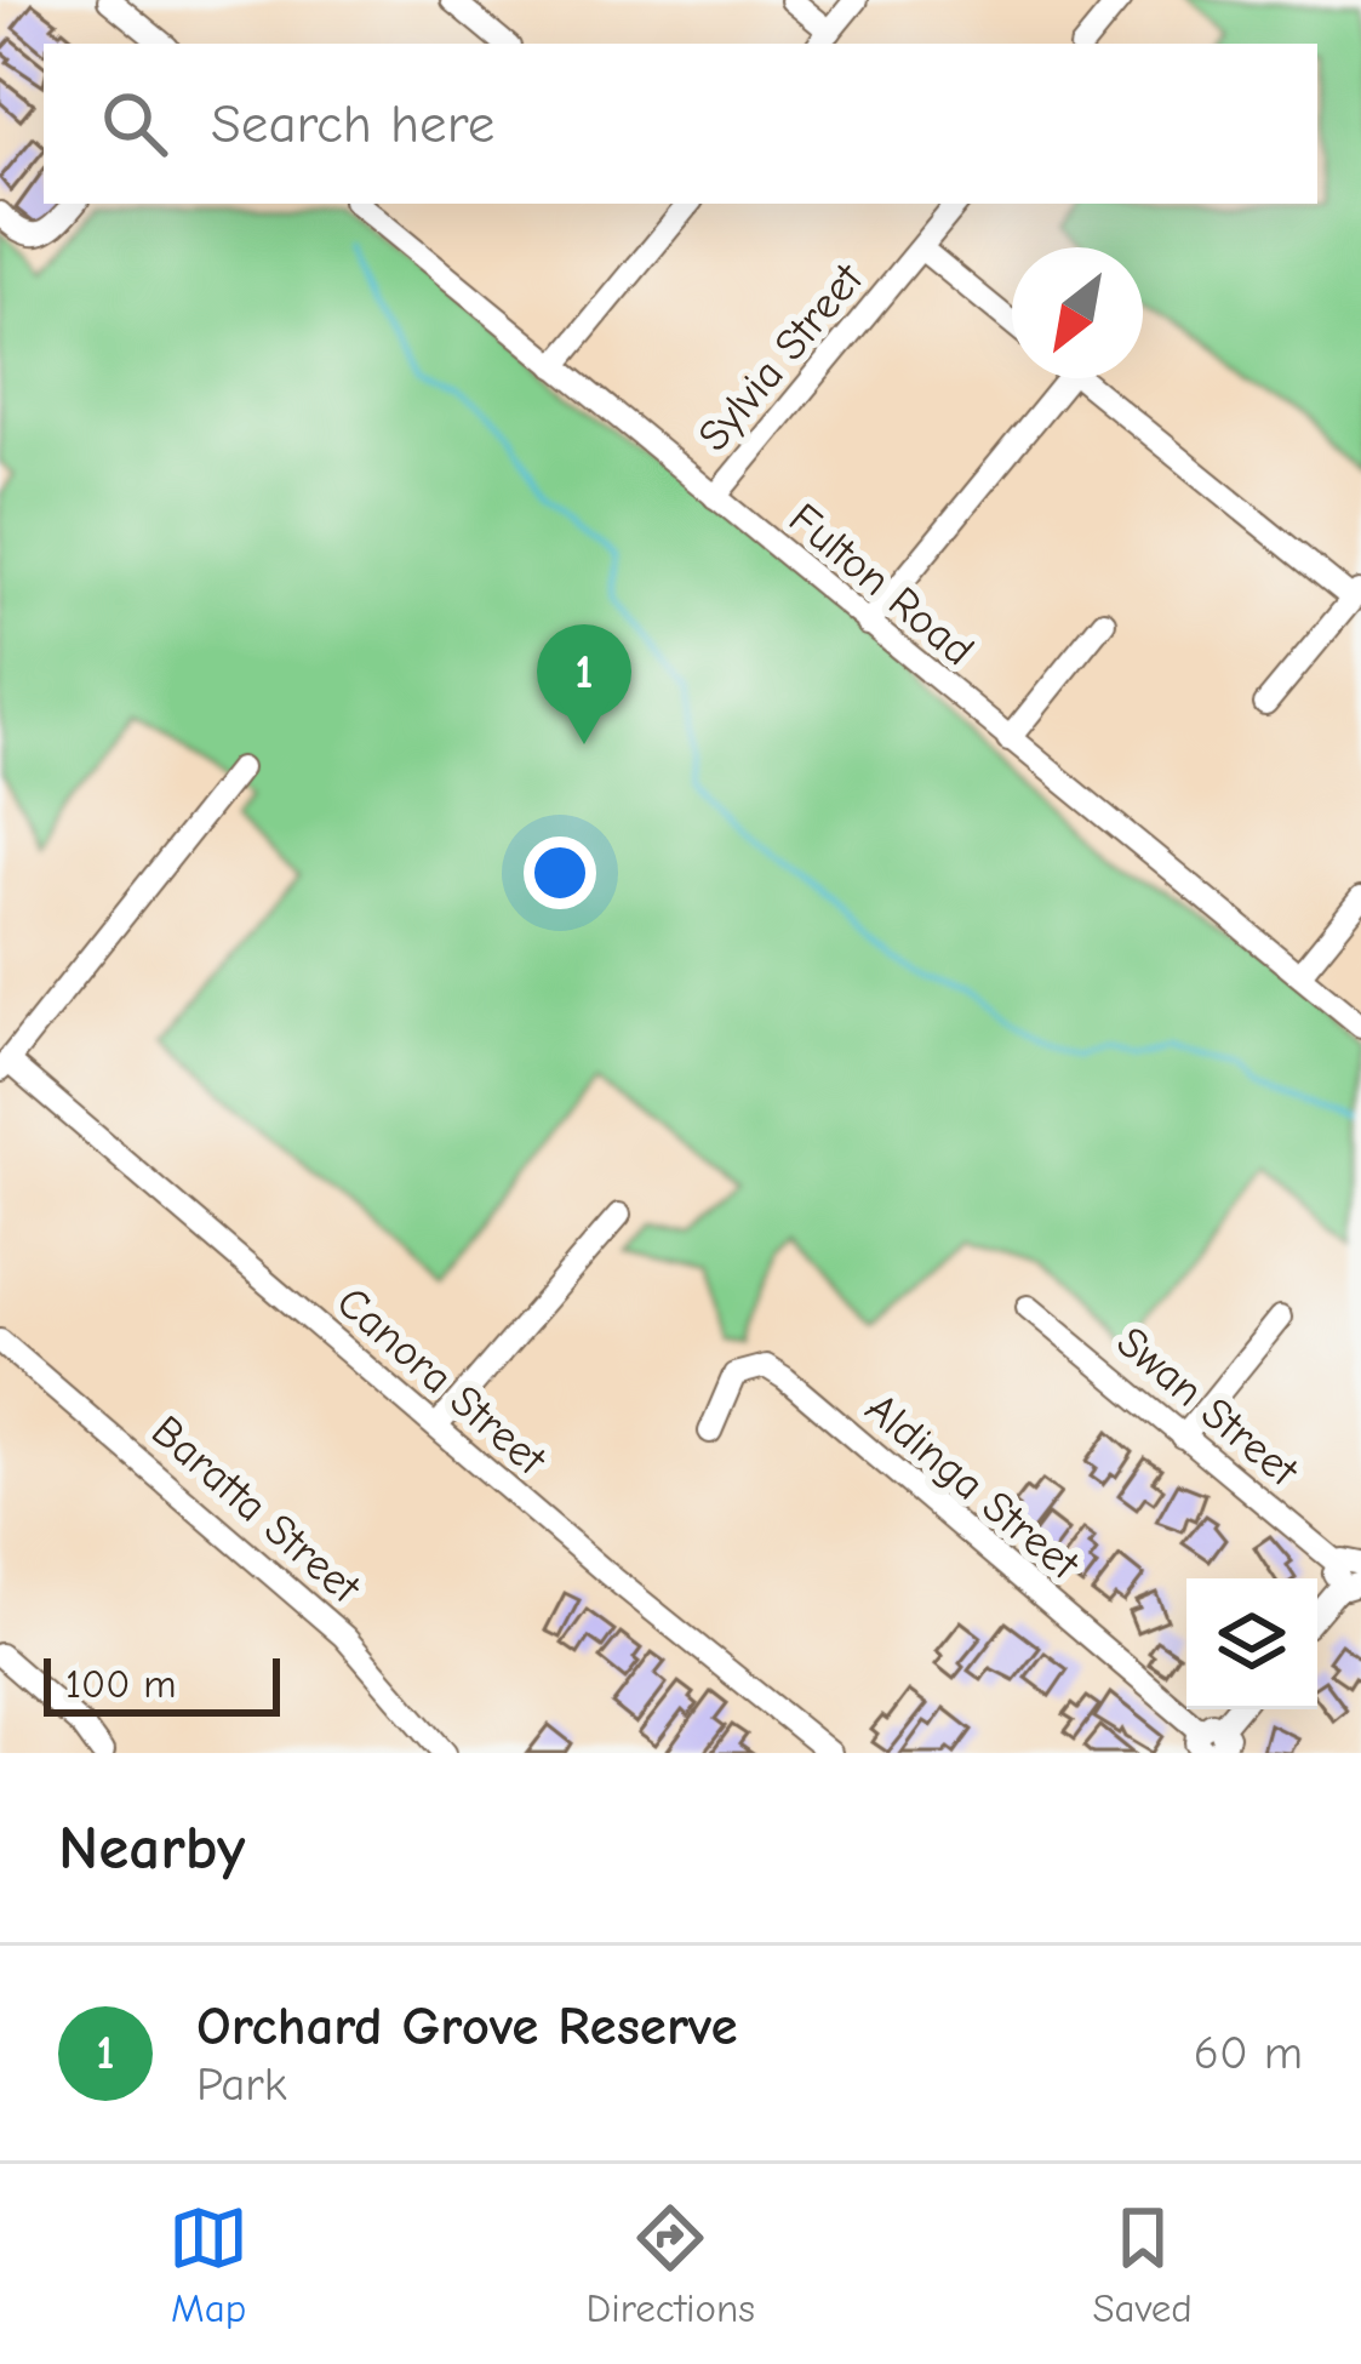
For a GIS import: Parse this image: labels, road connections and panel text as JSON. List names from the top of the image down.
{
  "streets": {
    "street": [
      "Sylvia Street",
      "Fulton Road",
      "Canora Street",
      "Swan Street",
      "Aldinga Street",
      "Baratta Street"
    ]
  },
  "crossings": [
    ["Sylvia Street", "Fulton Road"]
  ],
  "scale_bar": "100 m",
  "north": "bottom left",
  "page": {
    "search": "Search here",
    "pins": "1",
    "scale": "100 m",
    "heading": "Nearby",
    "list": [
      {
        "mark": "1",
        "name": "Orchard Grove Reserve",
        "note": "Park",
        "value": "60 m"
      }
    ],
    "nav": ["Map", "Directions", "Saved"]
  }
}
